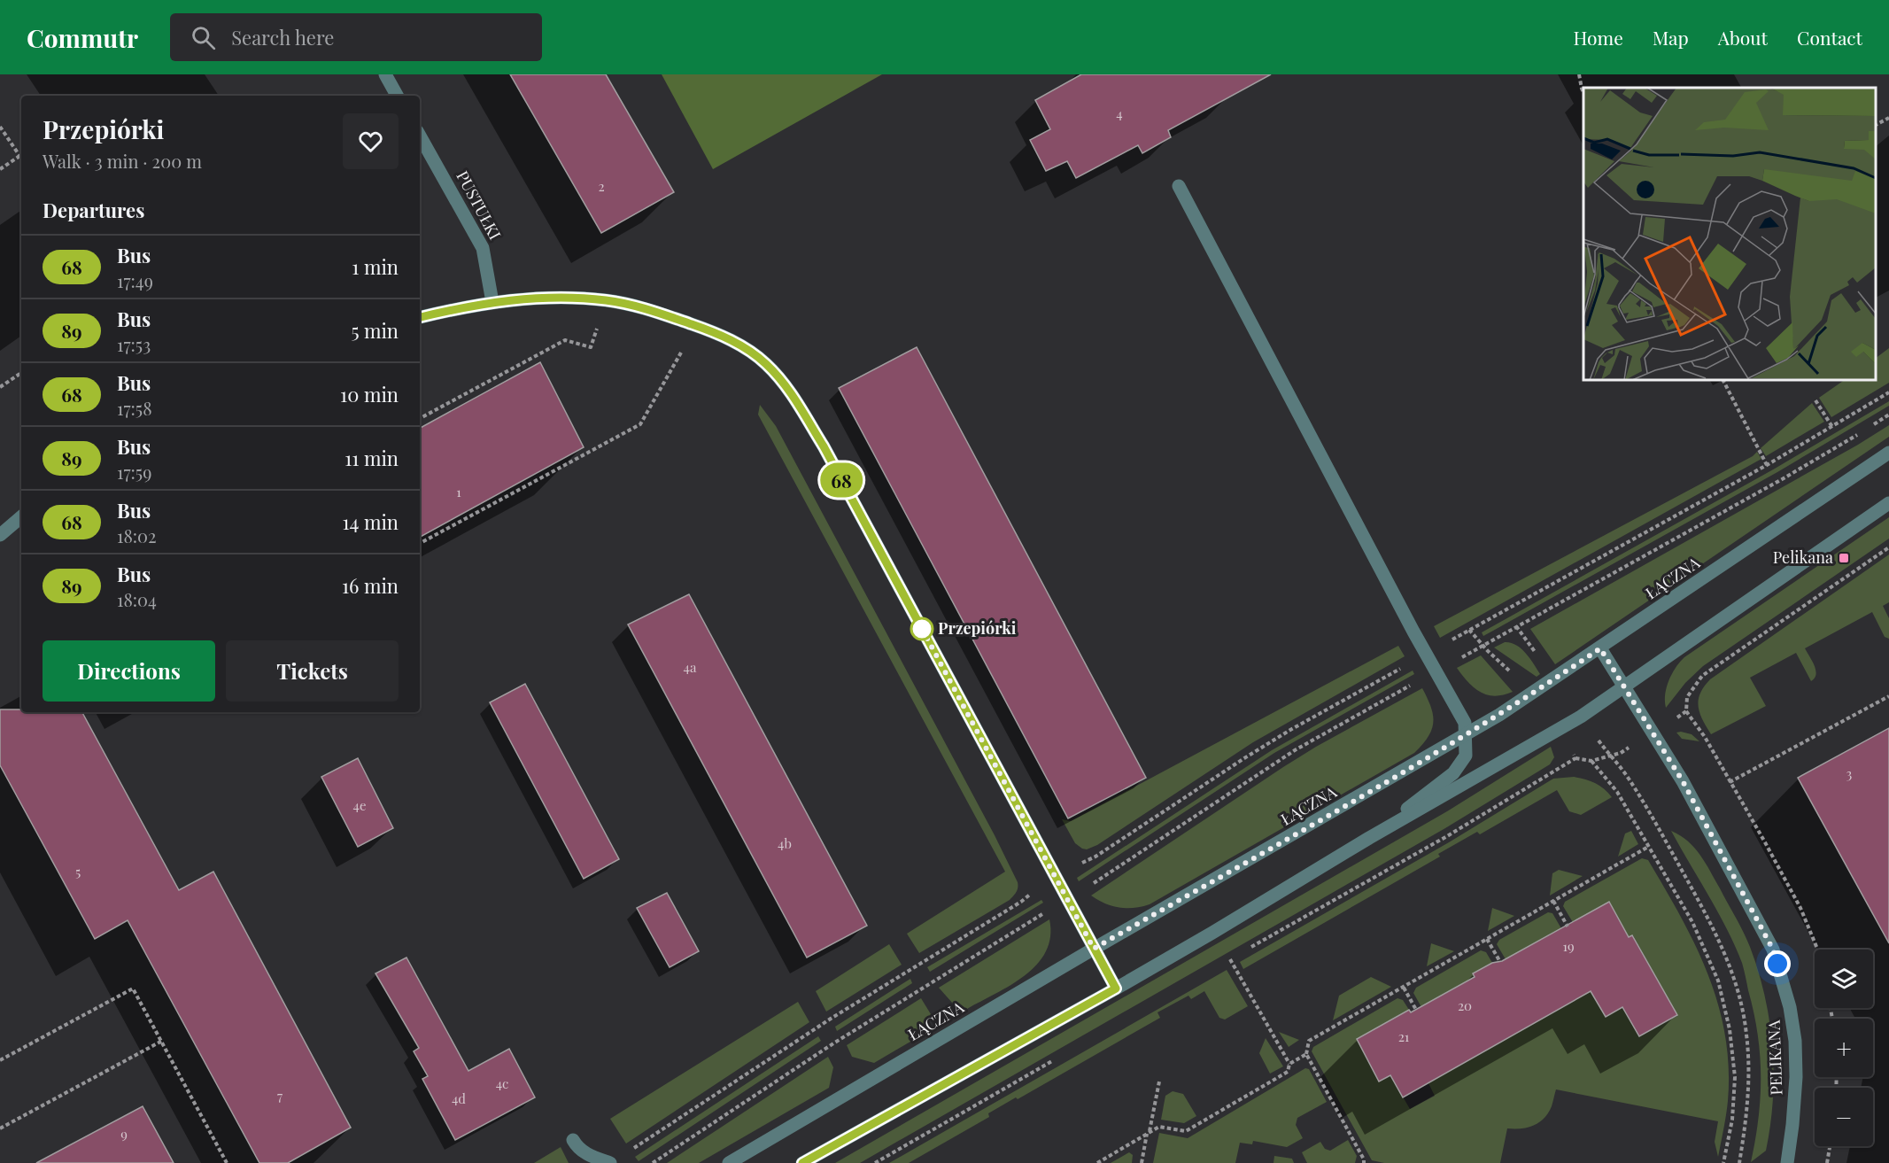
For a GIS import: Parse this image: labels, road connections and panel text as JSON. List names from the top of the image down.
{
  "streets": {
    "street": ["PUSTUŁKI", "ŁĄCZNA", "PELIKANA"]
  },
  "crossings": [
    ["ŁĄCZNA", "PELIKANA"]
  ],
  "places": {
    "transit": ["Pelikana"],
    "other": ["Przepiórki"]
  },
  "lines": ["bus line 68"],
  "house_numbers": [
    "4",
    "2",
    "1",
    "4a",
    "3",
    "4e",
    "4b",
    "5",
    "19",
    "20",
    "21",
    "4c",
    "7",
    "4d",
    "9"
  ],
  "page": {
    "header": "Commutr",
    "search": "Search here",
    "nav": [
      "Home",
      "Map",
      "About",
      "Contact"
    ],
    "on_map": "68",
    "heading": [
      ["Przepiórki", "Walk · 3 min · 200 m"],
      "Departures"
    ],
    "list": [
      {
        "mark": "68",
        "name": "Bus",
        "note": "17:49",
        "value": "1 min"
      },
      {
        "mark": "89",
        "name": "Bus",
        "note": "17:53",
        "value": "5 min"
      },
      {
        "mark": "68",
        "name": "Bus",
        "note": "17:58",
        "value": "10 min"
      },
      {
        "mark": "89",
        "name": "Bus",
        "note": "17:59",
        "value": "11 min"
      },
      {
        "mark": "68",
        "name": "Bus",
        "note": "18:02",
        "value": "14 min"
      },
      {
        "mark": "89",
        "name": "Bus",
        "note": "18:04",
        "value": "16 min"
      }
    ],
    "buttons": ["Directions", "Tickets"],
    "map_buttons": ["+", "−"]
  }
}
